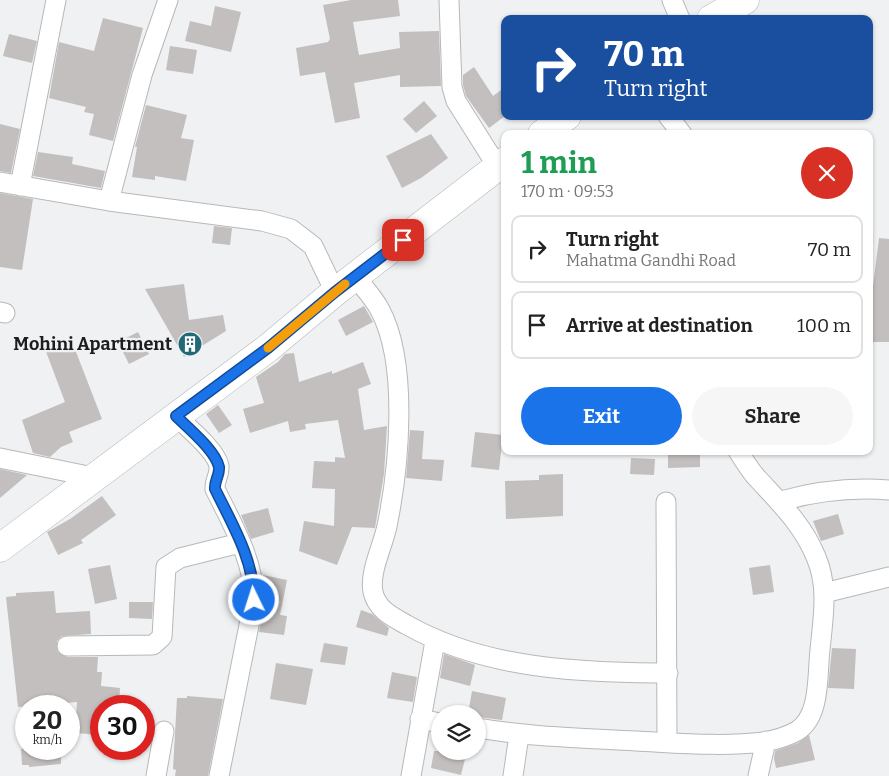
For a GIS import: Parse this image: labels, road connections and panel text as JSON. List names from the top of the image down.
{
  "places": {
    "building": ["Mohini Apartment"]
  },
  "page": {
    "turn": ["70 m", "Turn right"],
    "heading": ["1 min", "170 m · 09:53"],
    "list": [
      {
        "name": "Turn right",
        "note": "Mahatma Gandhi Road",
        "value": "70 m"
      },
      {
        "name": "Arrive at destination",
        "value": "100 m"
      }
    ],
    "buttons": ["Exit", "Share"],
    "speed": "20 km/h",
    "limit": "30"
  }
}
